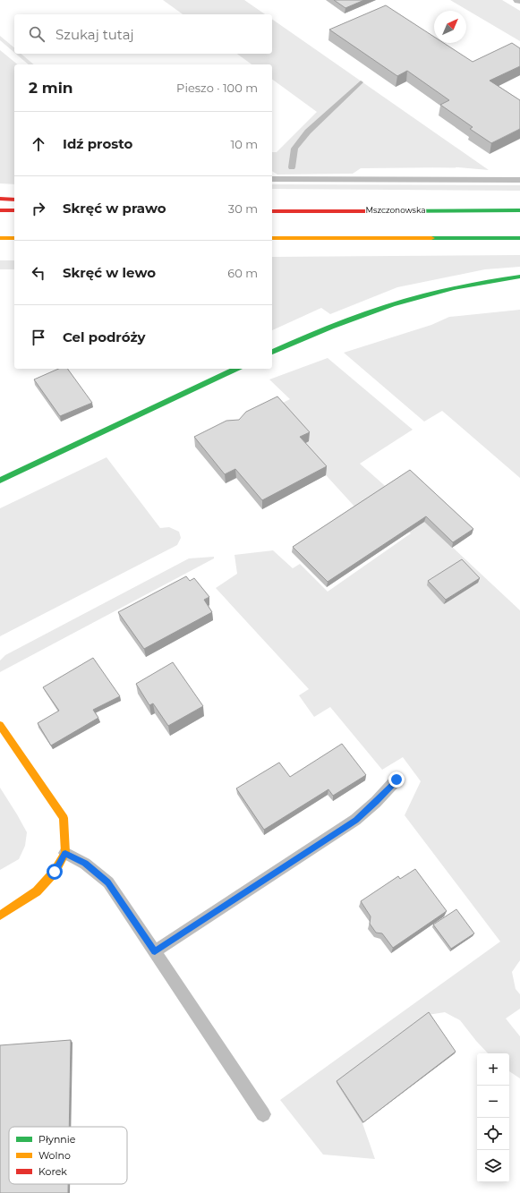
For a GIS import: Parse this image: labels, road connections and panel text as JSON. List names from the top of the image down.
{
  "streets": {
    "main road": ["Mszczonowska"]
  },
  "legend": ["Płynnie", "Wolno", "Korek"],
  "north": "top right",
  "page": {
    "search": "Szukaj tutaj",
    "heading": ["2 min", "Pieszo · 100 m"],
    "list": [
      ["Idź prosto", "10 m"],
      ["Skręć w prawo", "30 m"],
      ["Skręć w lewo", "60 m"],
      "Cel podróży"
    ],
    "map_buttons": ["+", "−"]
  }
}
